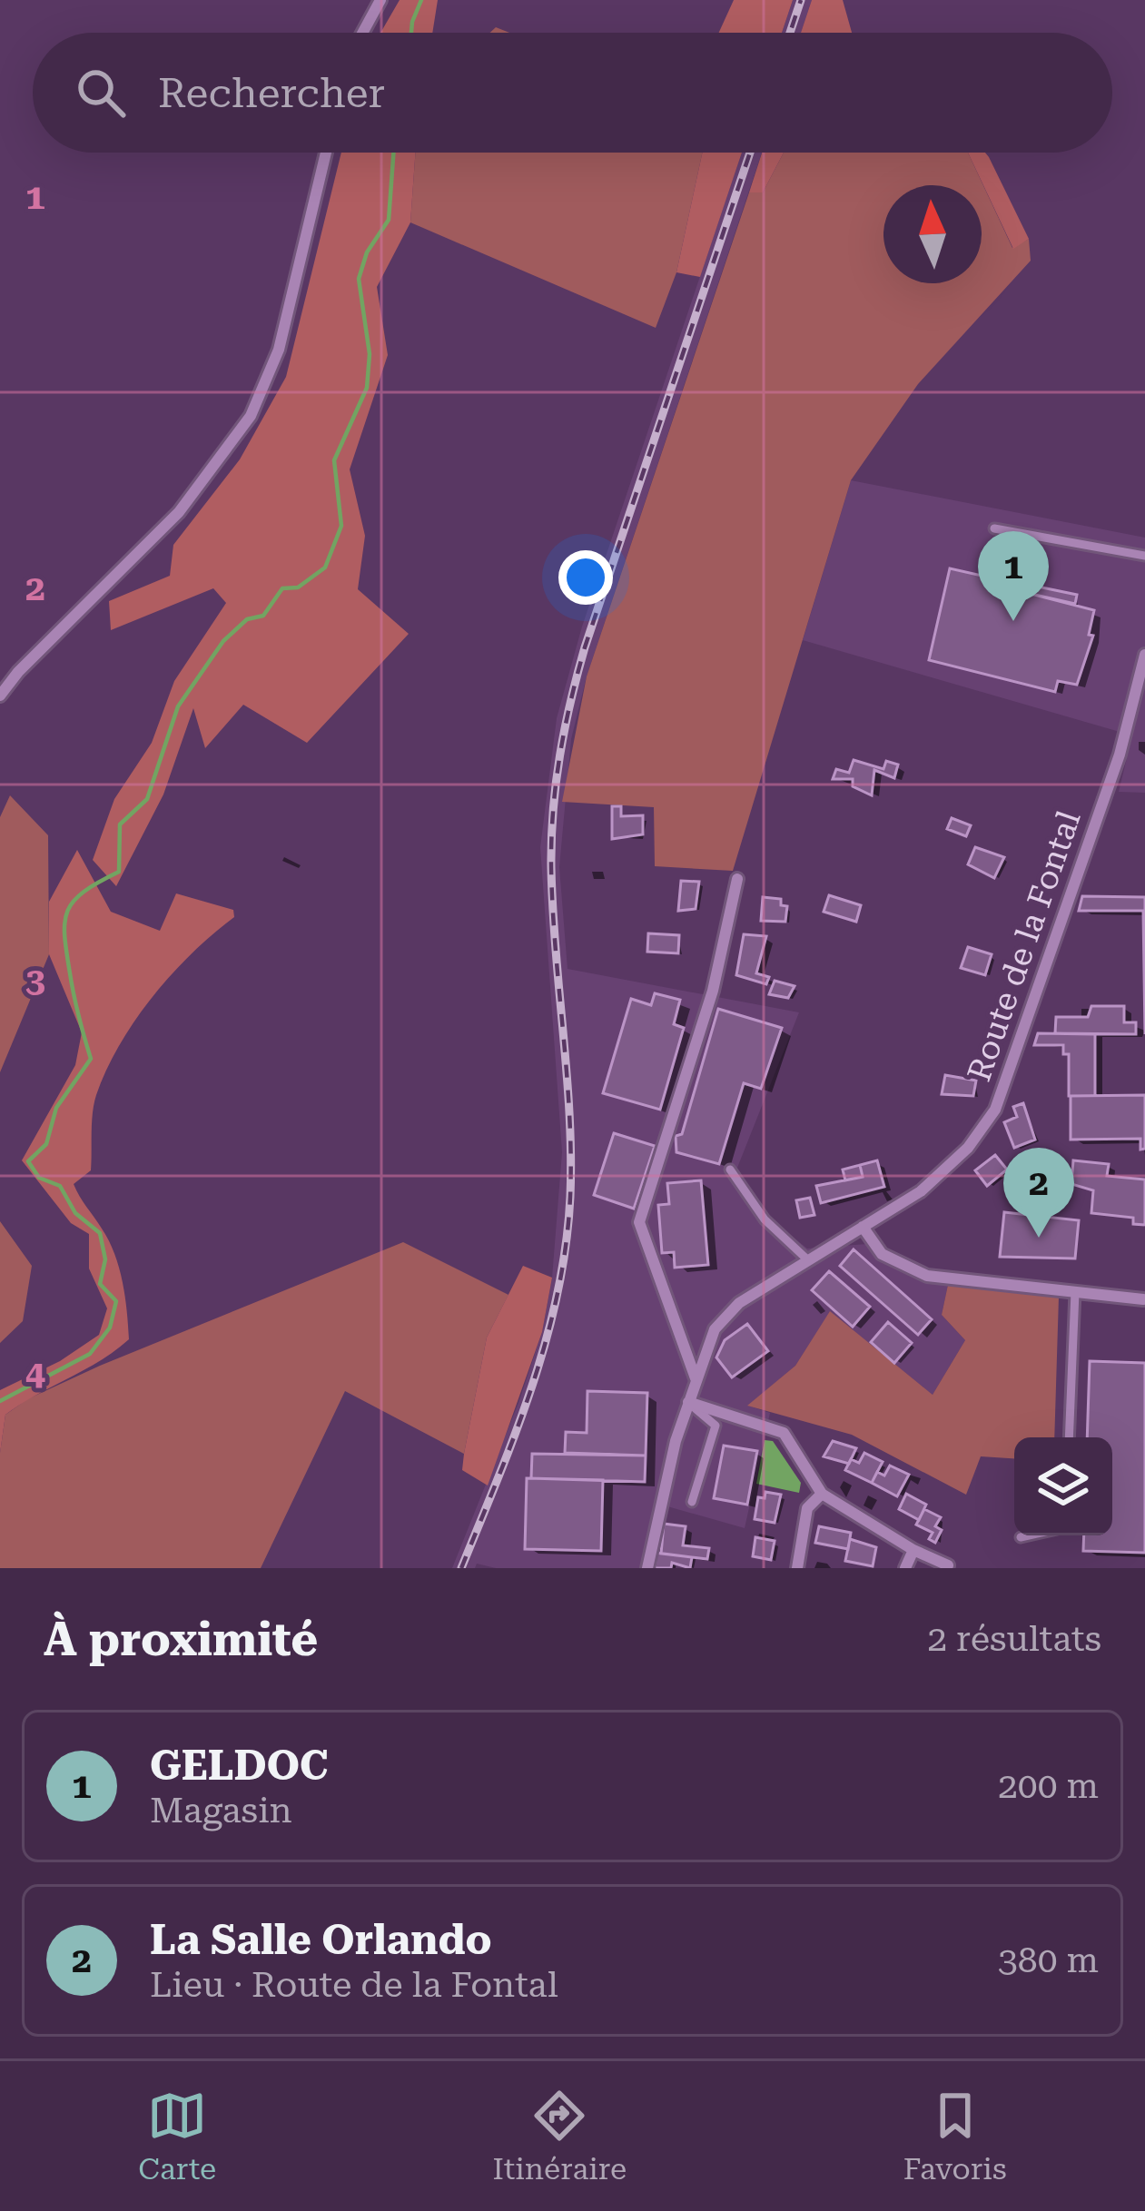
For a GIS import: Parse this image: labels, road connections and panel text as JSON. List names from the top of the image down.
{
  "streets": {
    "street": ["Route de la Fontal"]
  },
  "north": "top",
  "page": {
    "search": "Rechercher",
    "pins": ["1", "2"],
    "heading": ["À proximité", "2 résultats"],
    "list": [
      {
        "mark": "1",
        "name": "GELDOC",
        "note": "Magasin",
        "value": "200 m"
      },
      {
        "mark": "2",
        "name": "La Salle Orlando",
        "note": "Lieu · Route de la Fontal",
        "value": "380 m"
      }
    ],
    "nav": ["Carte", "Itinéraire", "Favoris"]
  },
  "grid": {
    "rows": [
      "1",
      "2",
      "3",
      "4"
    ]
  }
}
